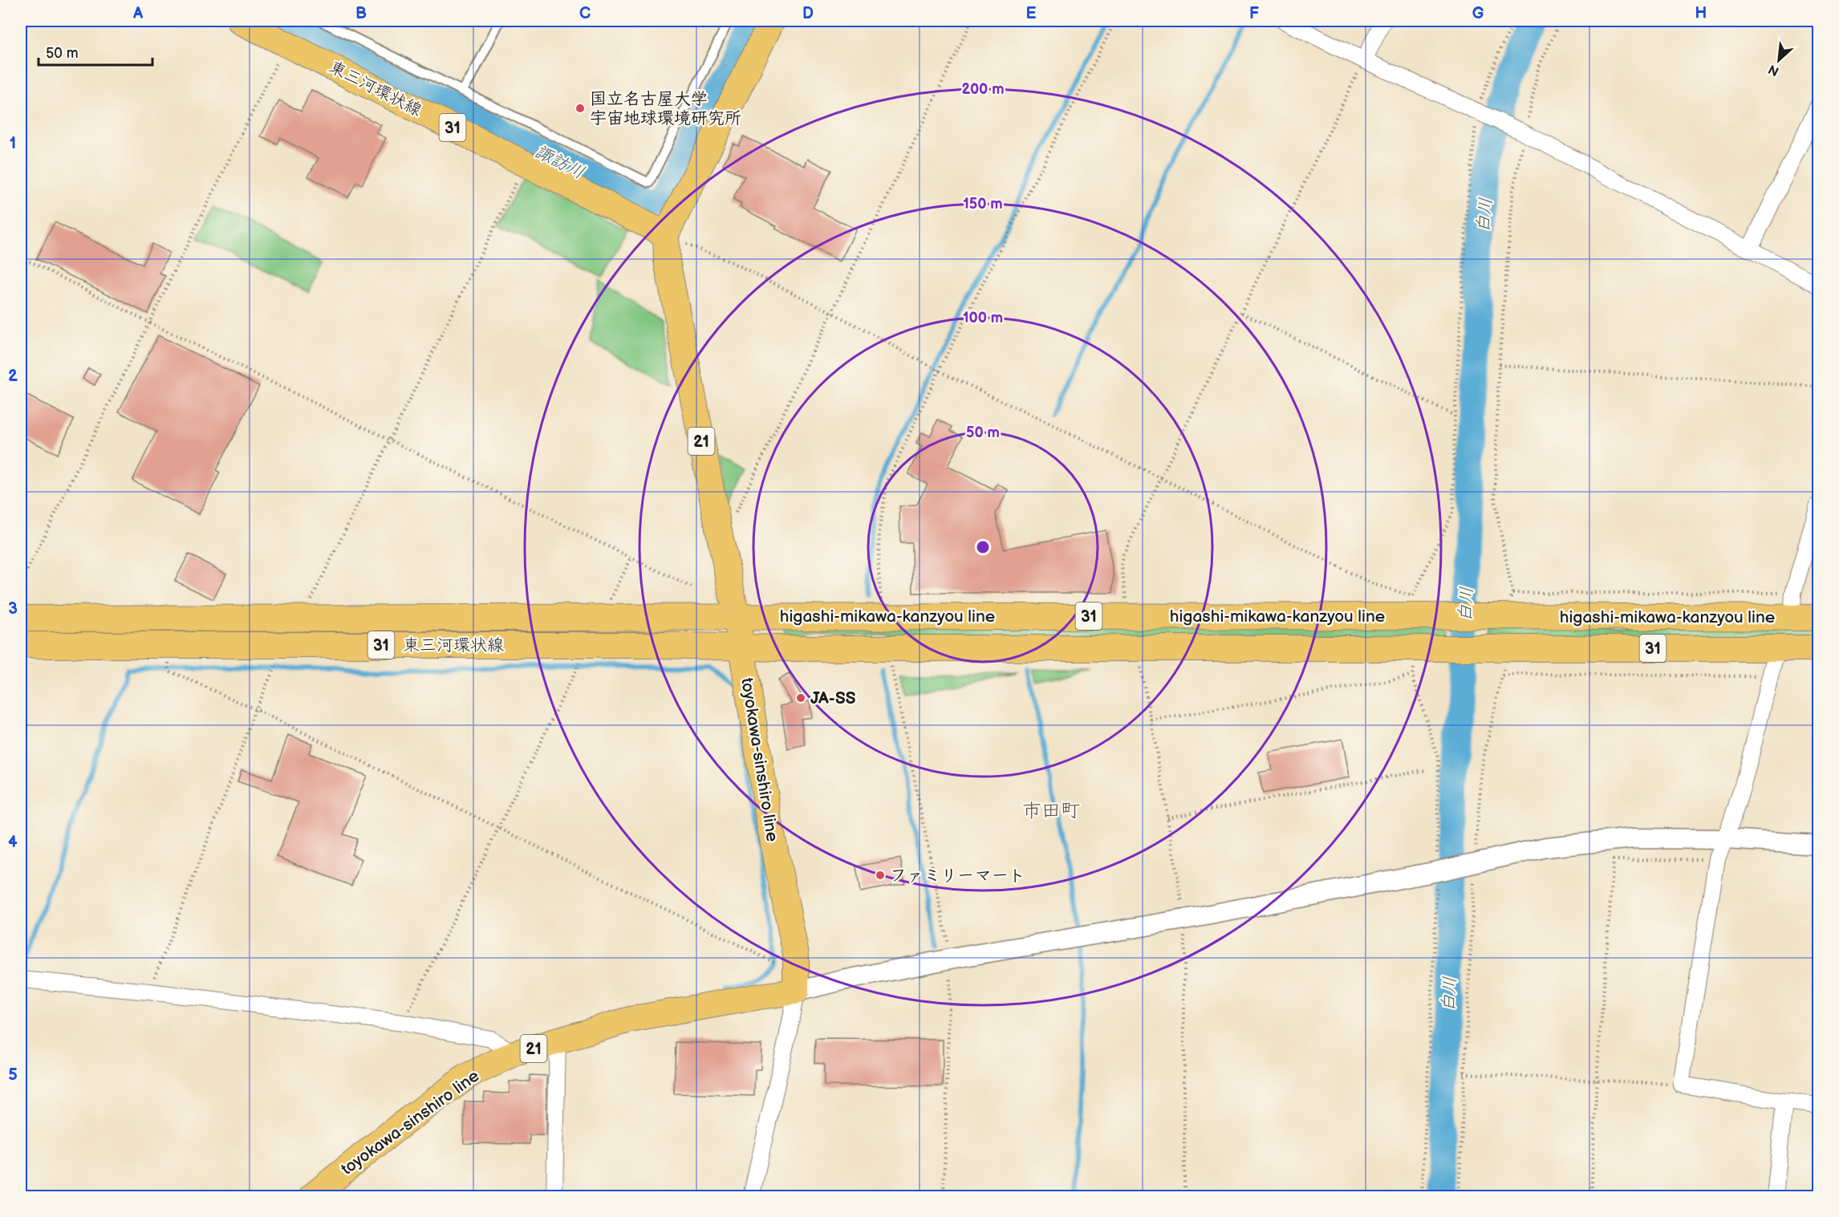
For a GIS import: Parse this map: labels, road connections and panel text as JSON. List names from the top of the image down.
{
  "streets": {
    "main road": [
      "東三河環状線",
      "31",
      "21",
      "higashi-mikawa-kanzyou line",
      "toyokawa-sinshiro line"
    ]
  },
  "crossings": [
    ["東三河環状線", "higashi-mikawa-kanzyou line"],
    ["東三河環状線", "toyokawa-sinshiro line"],
    ["higashi-mikawa-kanzyou line", "toyokawa-sinshiro line"]
  ],
  "districts": ["市田町"],
  "water": ["諏訪川", "白川"],
  "places": ["国立名古屋大学 宇宙地球環境研究所", "JA-SS", "ファミリーマート"],
  "scale_bar": "50 m",
  "north": "bottom left",
  "grid": {
    "columns": [
      "A",
      "B",
      "C",
      "D",
      "E",
      "F",
      "G",
      "H"
    ],
    "rows": [
      "1",
      "2",
      "3",
      "4",
      "5"
    ]
  },
  "rings": [
    "200 m",
    "150 m",
    "100 m",
    "50 m"
  ]
}
